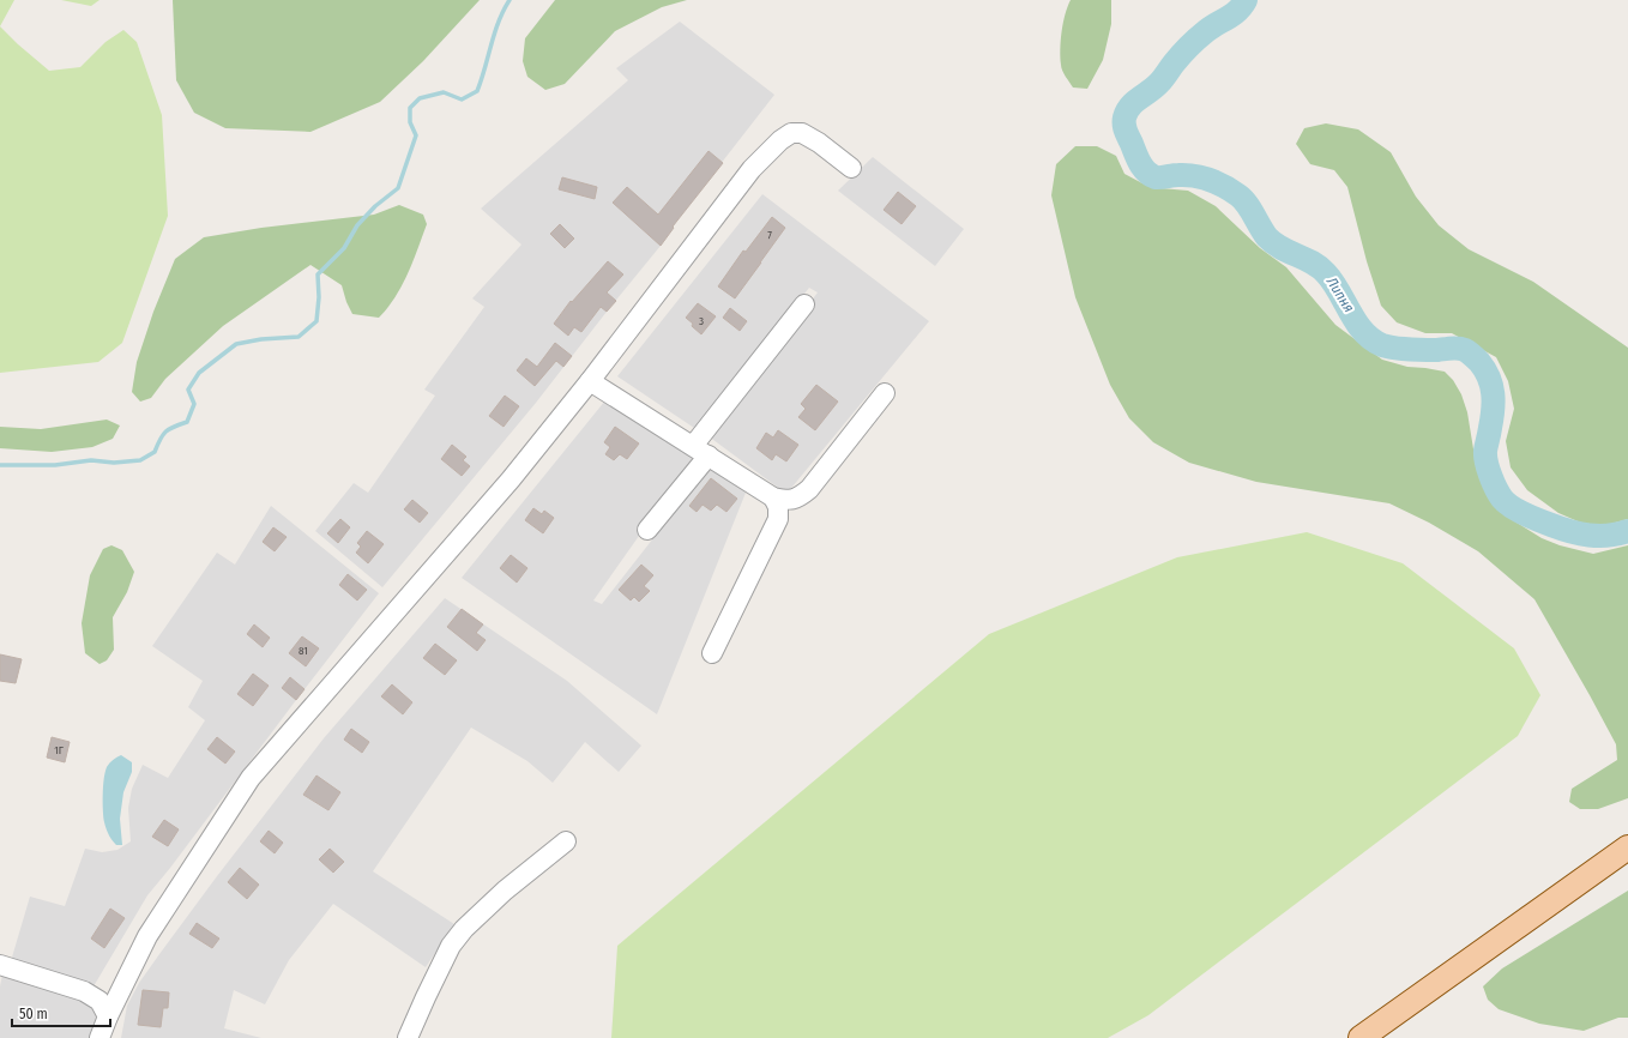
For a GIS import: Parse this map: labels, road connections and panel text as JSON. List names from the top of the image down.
{
  "water": ["Липня"],
  "house_numbers": [
    "7",
    "3",
    "81",
    "1Г"
  ],
  "scale_bar": "50 m"
}
